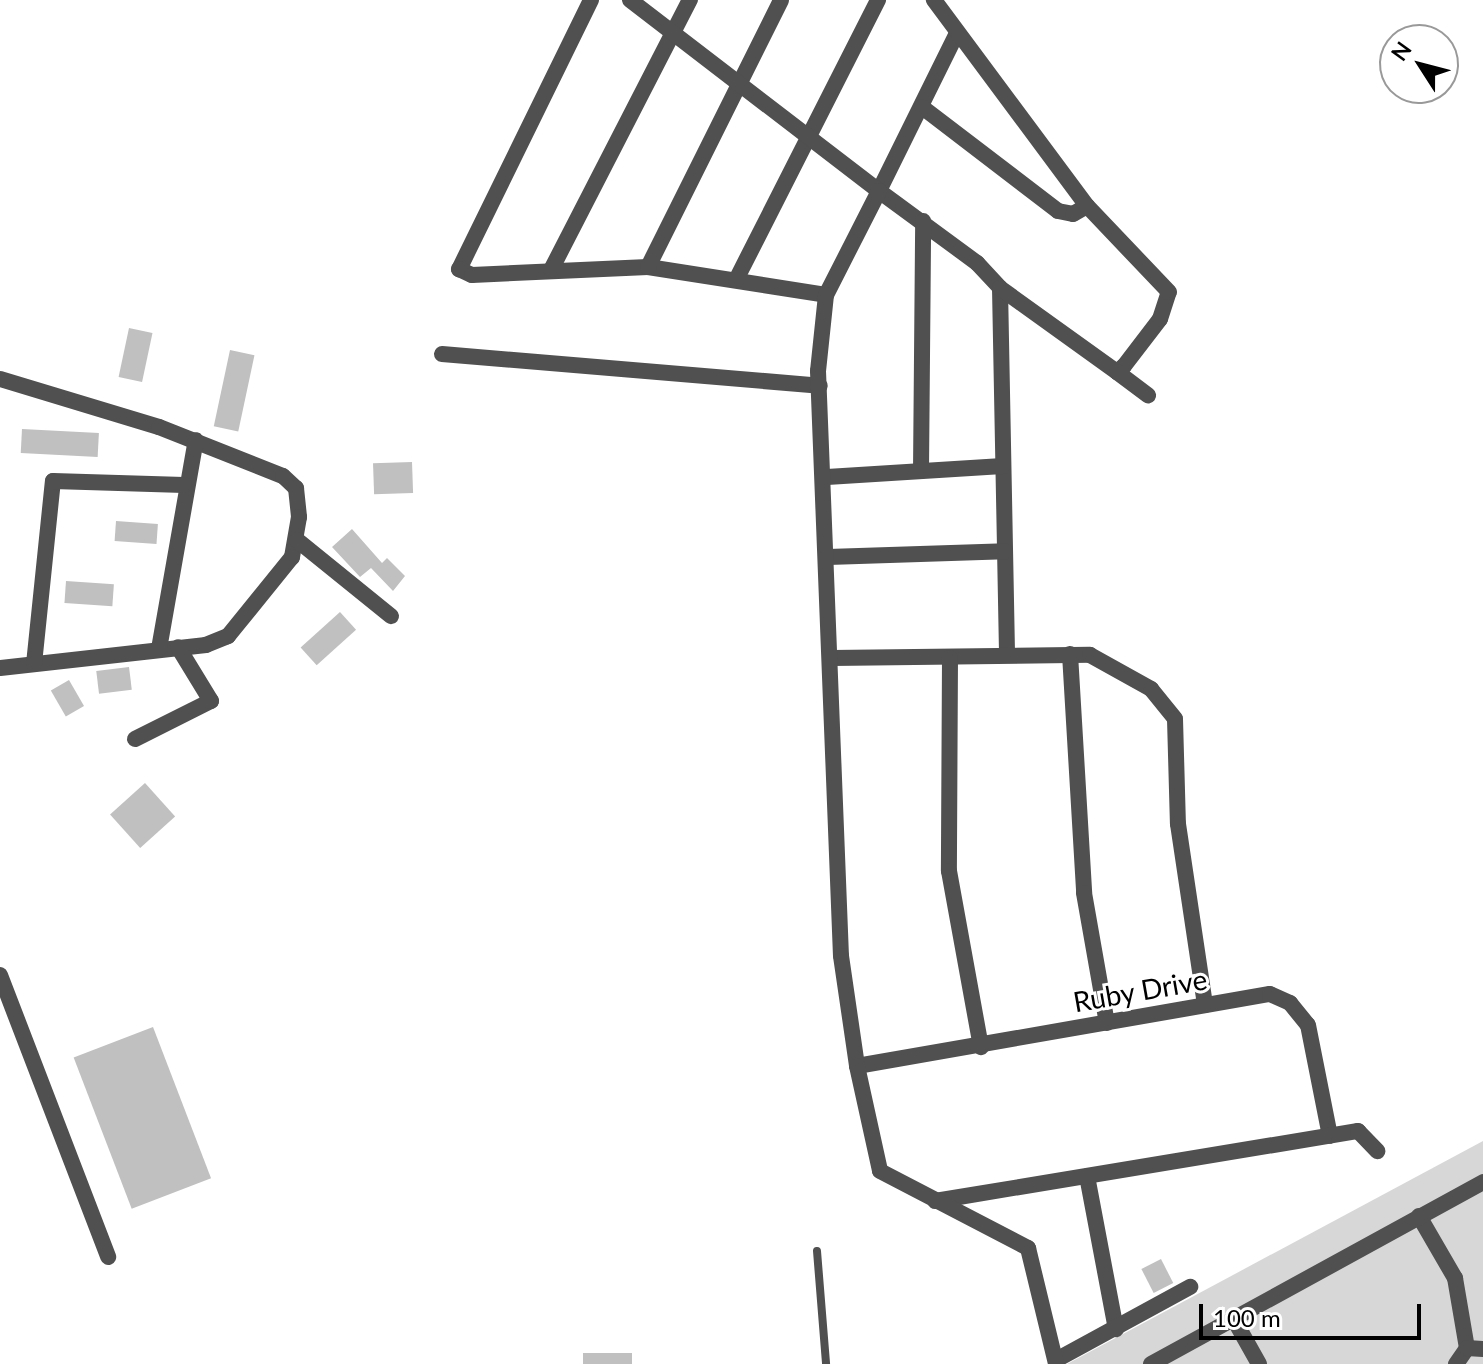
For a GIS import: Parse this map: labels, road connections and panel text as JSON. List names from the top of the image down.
{
  "streets": {
    "street": ["Ruby Drive"]
  },
  "scale_bar": "100 m",
  "north": "top left"
}
